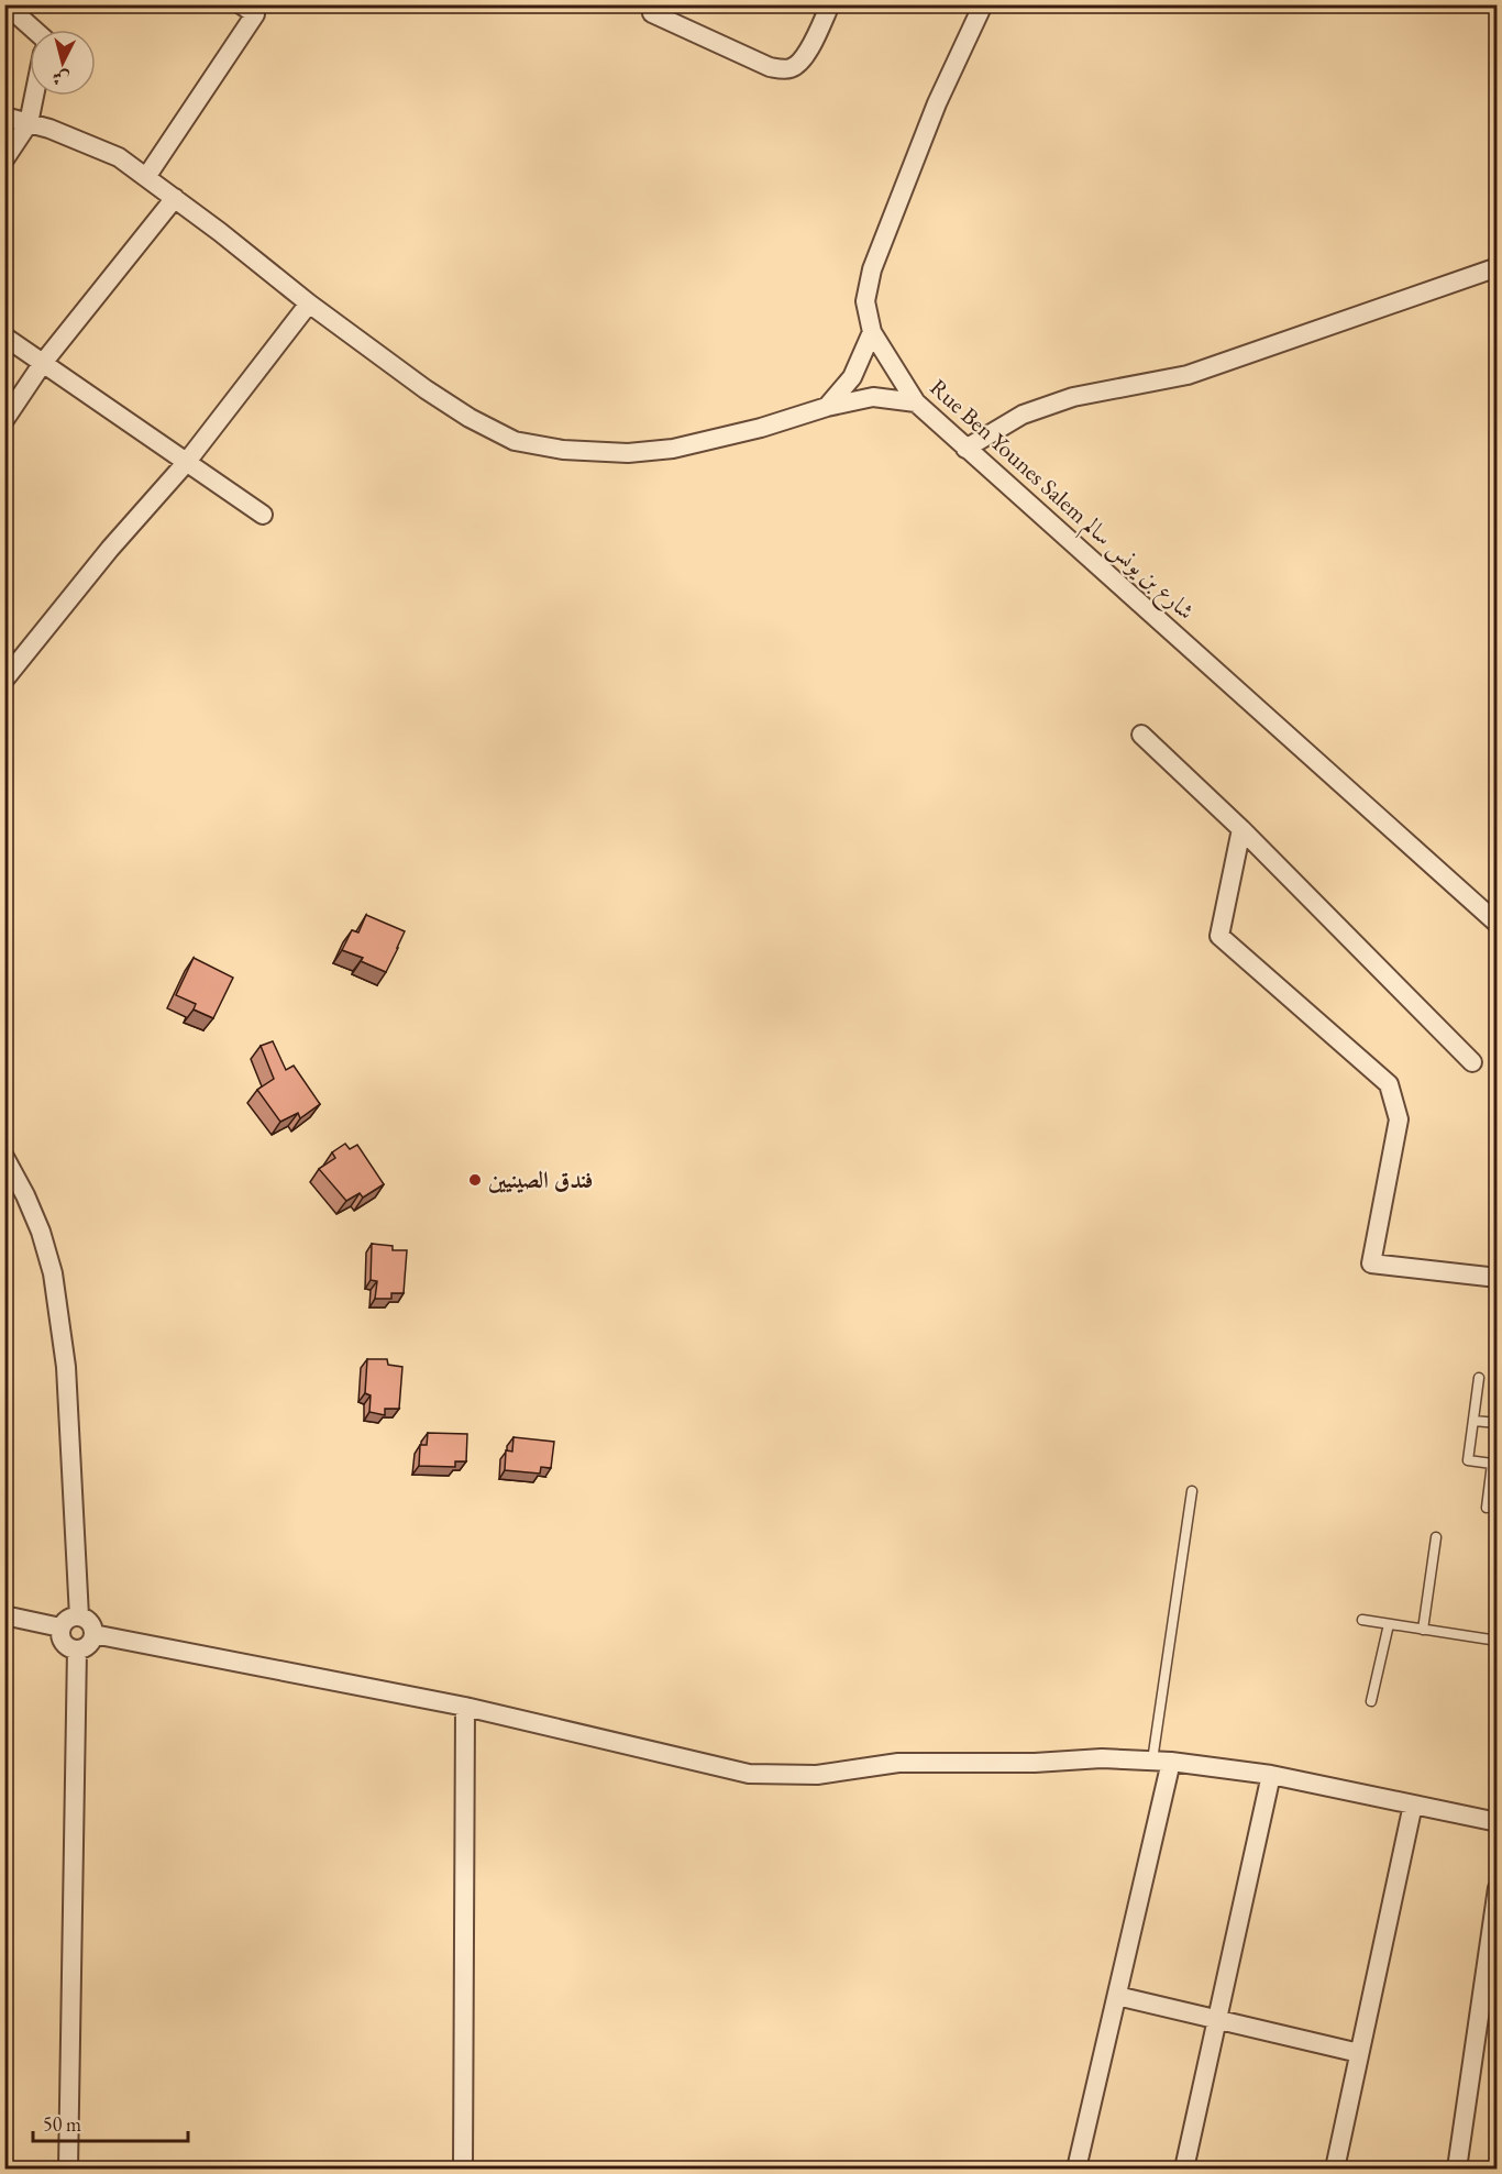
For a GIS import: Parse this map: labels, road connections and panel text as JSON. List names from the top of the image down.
{
  "streets": {
    "street": ["Rue Ben Younes Salem شارع بن يونس سالم"]
  },
  "places": ["فندق الصينيين"],
  "scale_bar": "50 m",
  "north": "bottom"
}
